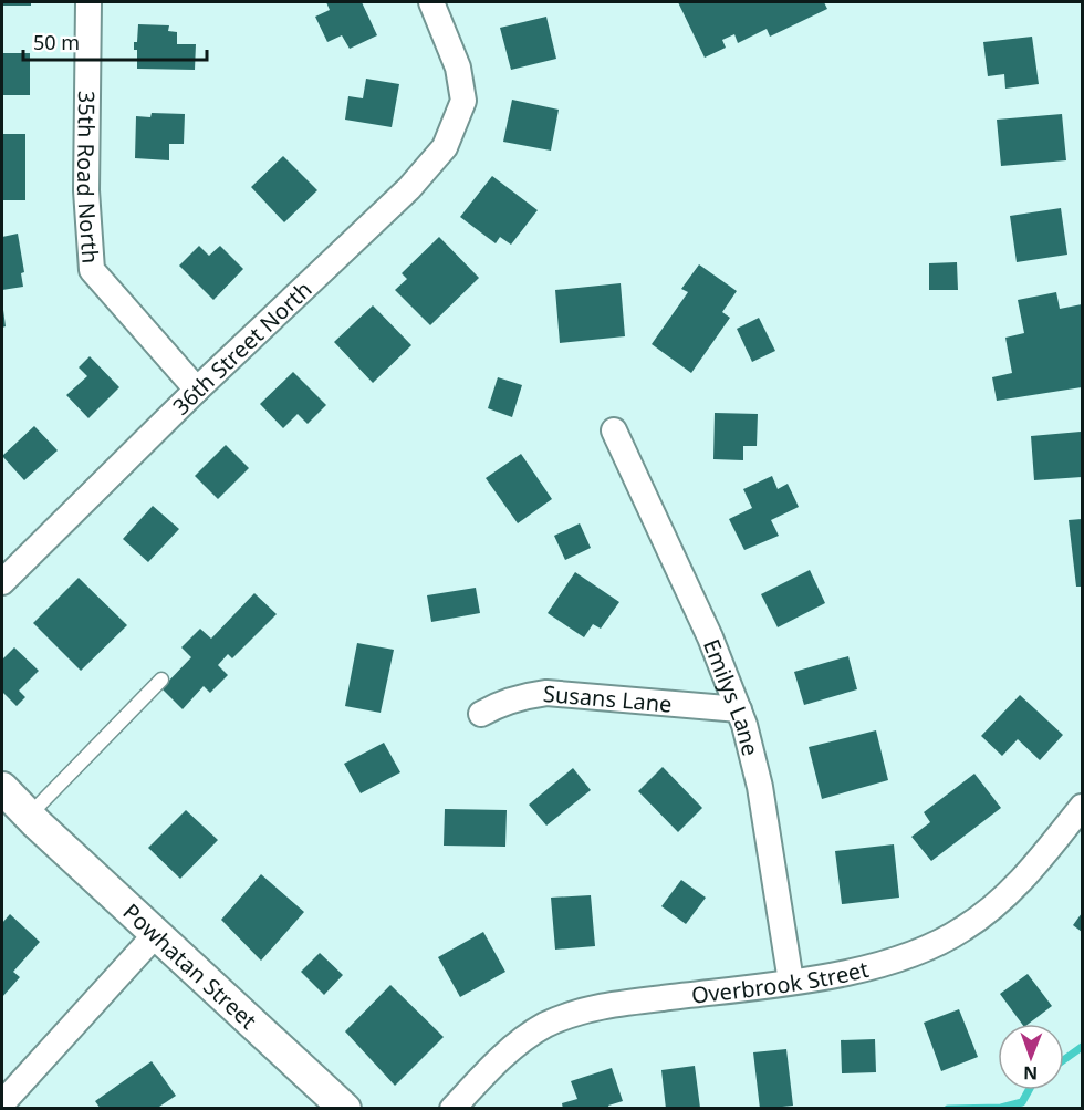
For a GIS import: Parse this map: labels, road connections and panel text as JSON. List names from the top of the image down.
{
  "streets": {
    "street": [
      "35th Road North",
      "36th Street North",
      "Emilys Lane",
      "Susans Lane",
      "Powhatan Street",
      "Overbrook Street"
    ]
  },
  "crossings": [
    ["35th Road North", "36th Street North"],
    ["Emilys Lane", "Susans Lane"],
    ["Emilys Lane", "Overbrook Street"]
  ],
  "scale_bar": "50 m",
  "north": "bottom"
}
